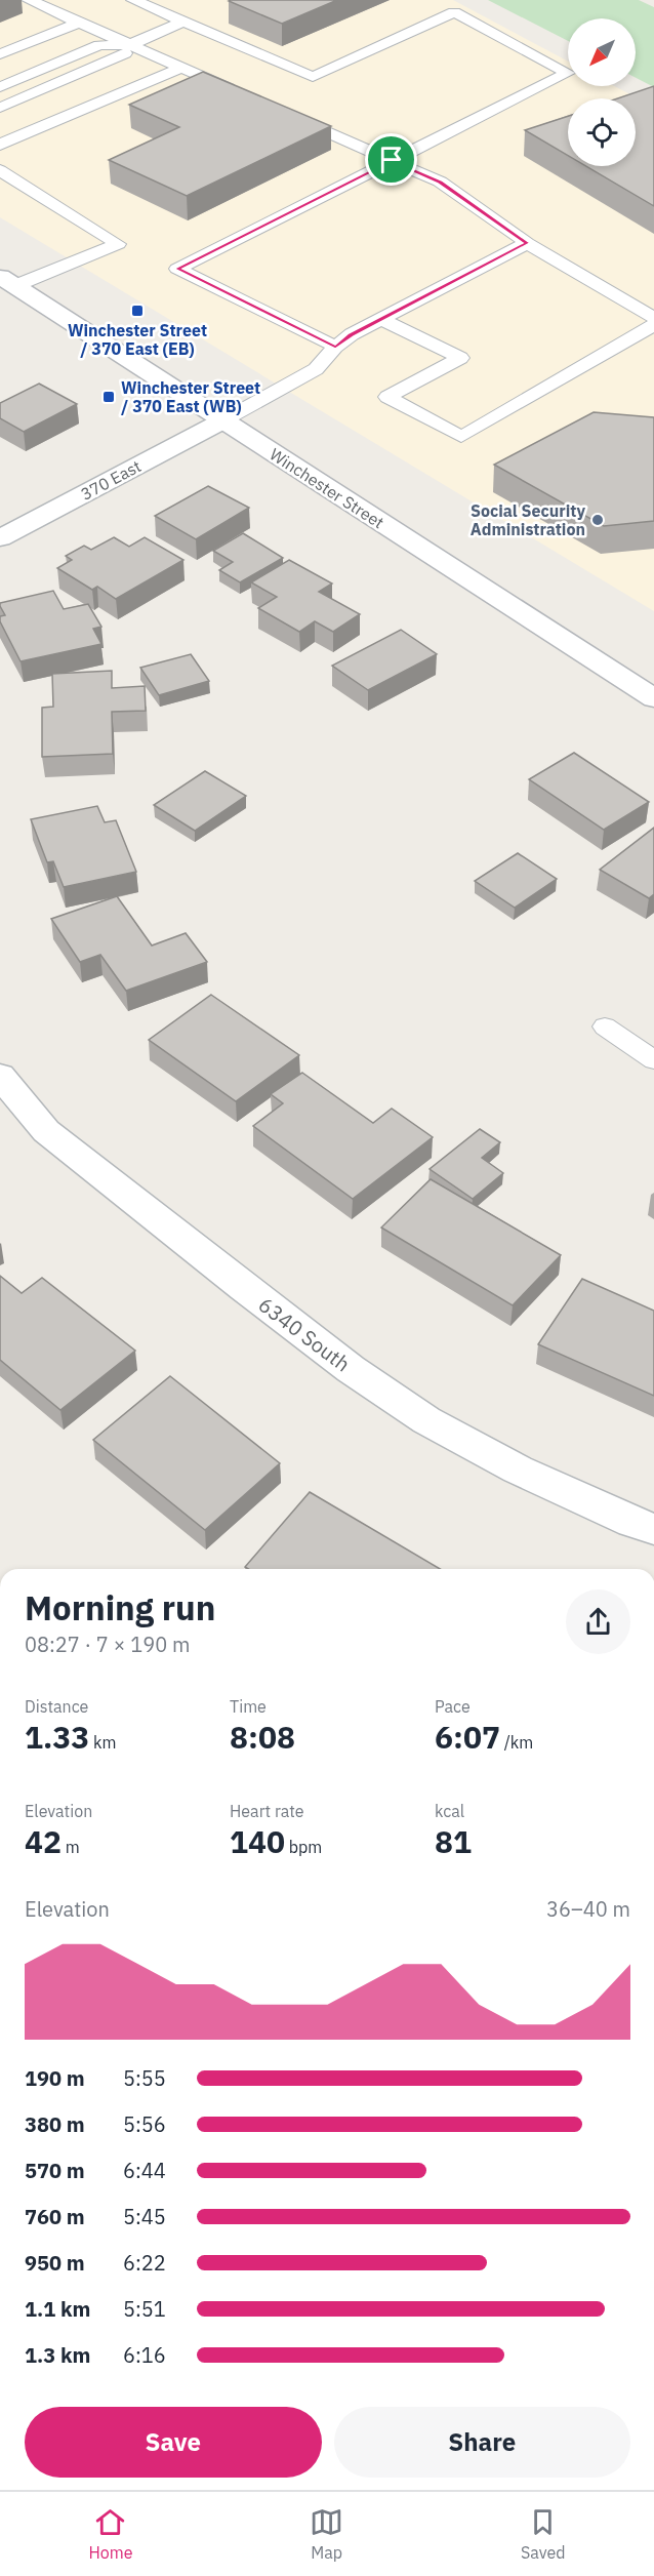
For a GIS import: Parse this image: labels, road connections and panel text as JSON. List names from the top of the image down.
{
  "streets": {
    "main road": ["370 East", "Winchester Street", "6340 South"]
  },
  "crossings": [
    ["370 East", "Winchester Street"]
  ],
  "places": {
    "transit": ["Winchester Street / 370 East (EB)", "Winchester Street / 370 East (WB)"],
    "other": ["Social Security Administration"]
  },
  "north": "bottom left",
  "page": {
    "heading": ["Morning run", "08:27 · 7 × 190 m"],
    "stats": [
      ["Distance", "1.33 km"],
      ["Time", "8:08"],
      ["Pace", "6:07 /km"],
      ["Elevation", "42 m"],
      ["Heart rate", "140 bpm"],
      ["kcal", "81"]
    ],
    "chart": ["Elevation", "36–40 m"],
    "list": [
      {
        "name": "190 m",
        "note": "5:55"
      },
      {
        "name": "380 m",
        "note": "5:56"
      },
      {
        "name": "570 m",
        "note": "6:44"
      },
      {
        "name": "760 m",
        "note": "5:45"
      },
      {
        "name": "950 m",
        "note": "6:22"
      },
      {
        "name": "1.1 km",
        "note": "5:51"
      },
      {
        "name": "1.3 km",
        "note": "6:16"
      }
    ],
    "buttons": ["Save", "Share"],
    "tabs": ["Home", "Map", "Saved"]
  }
}
